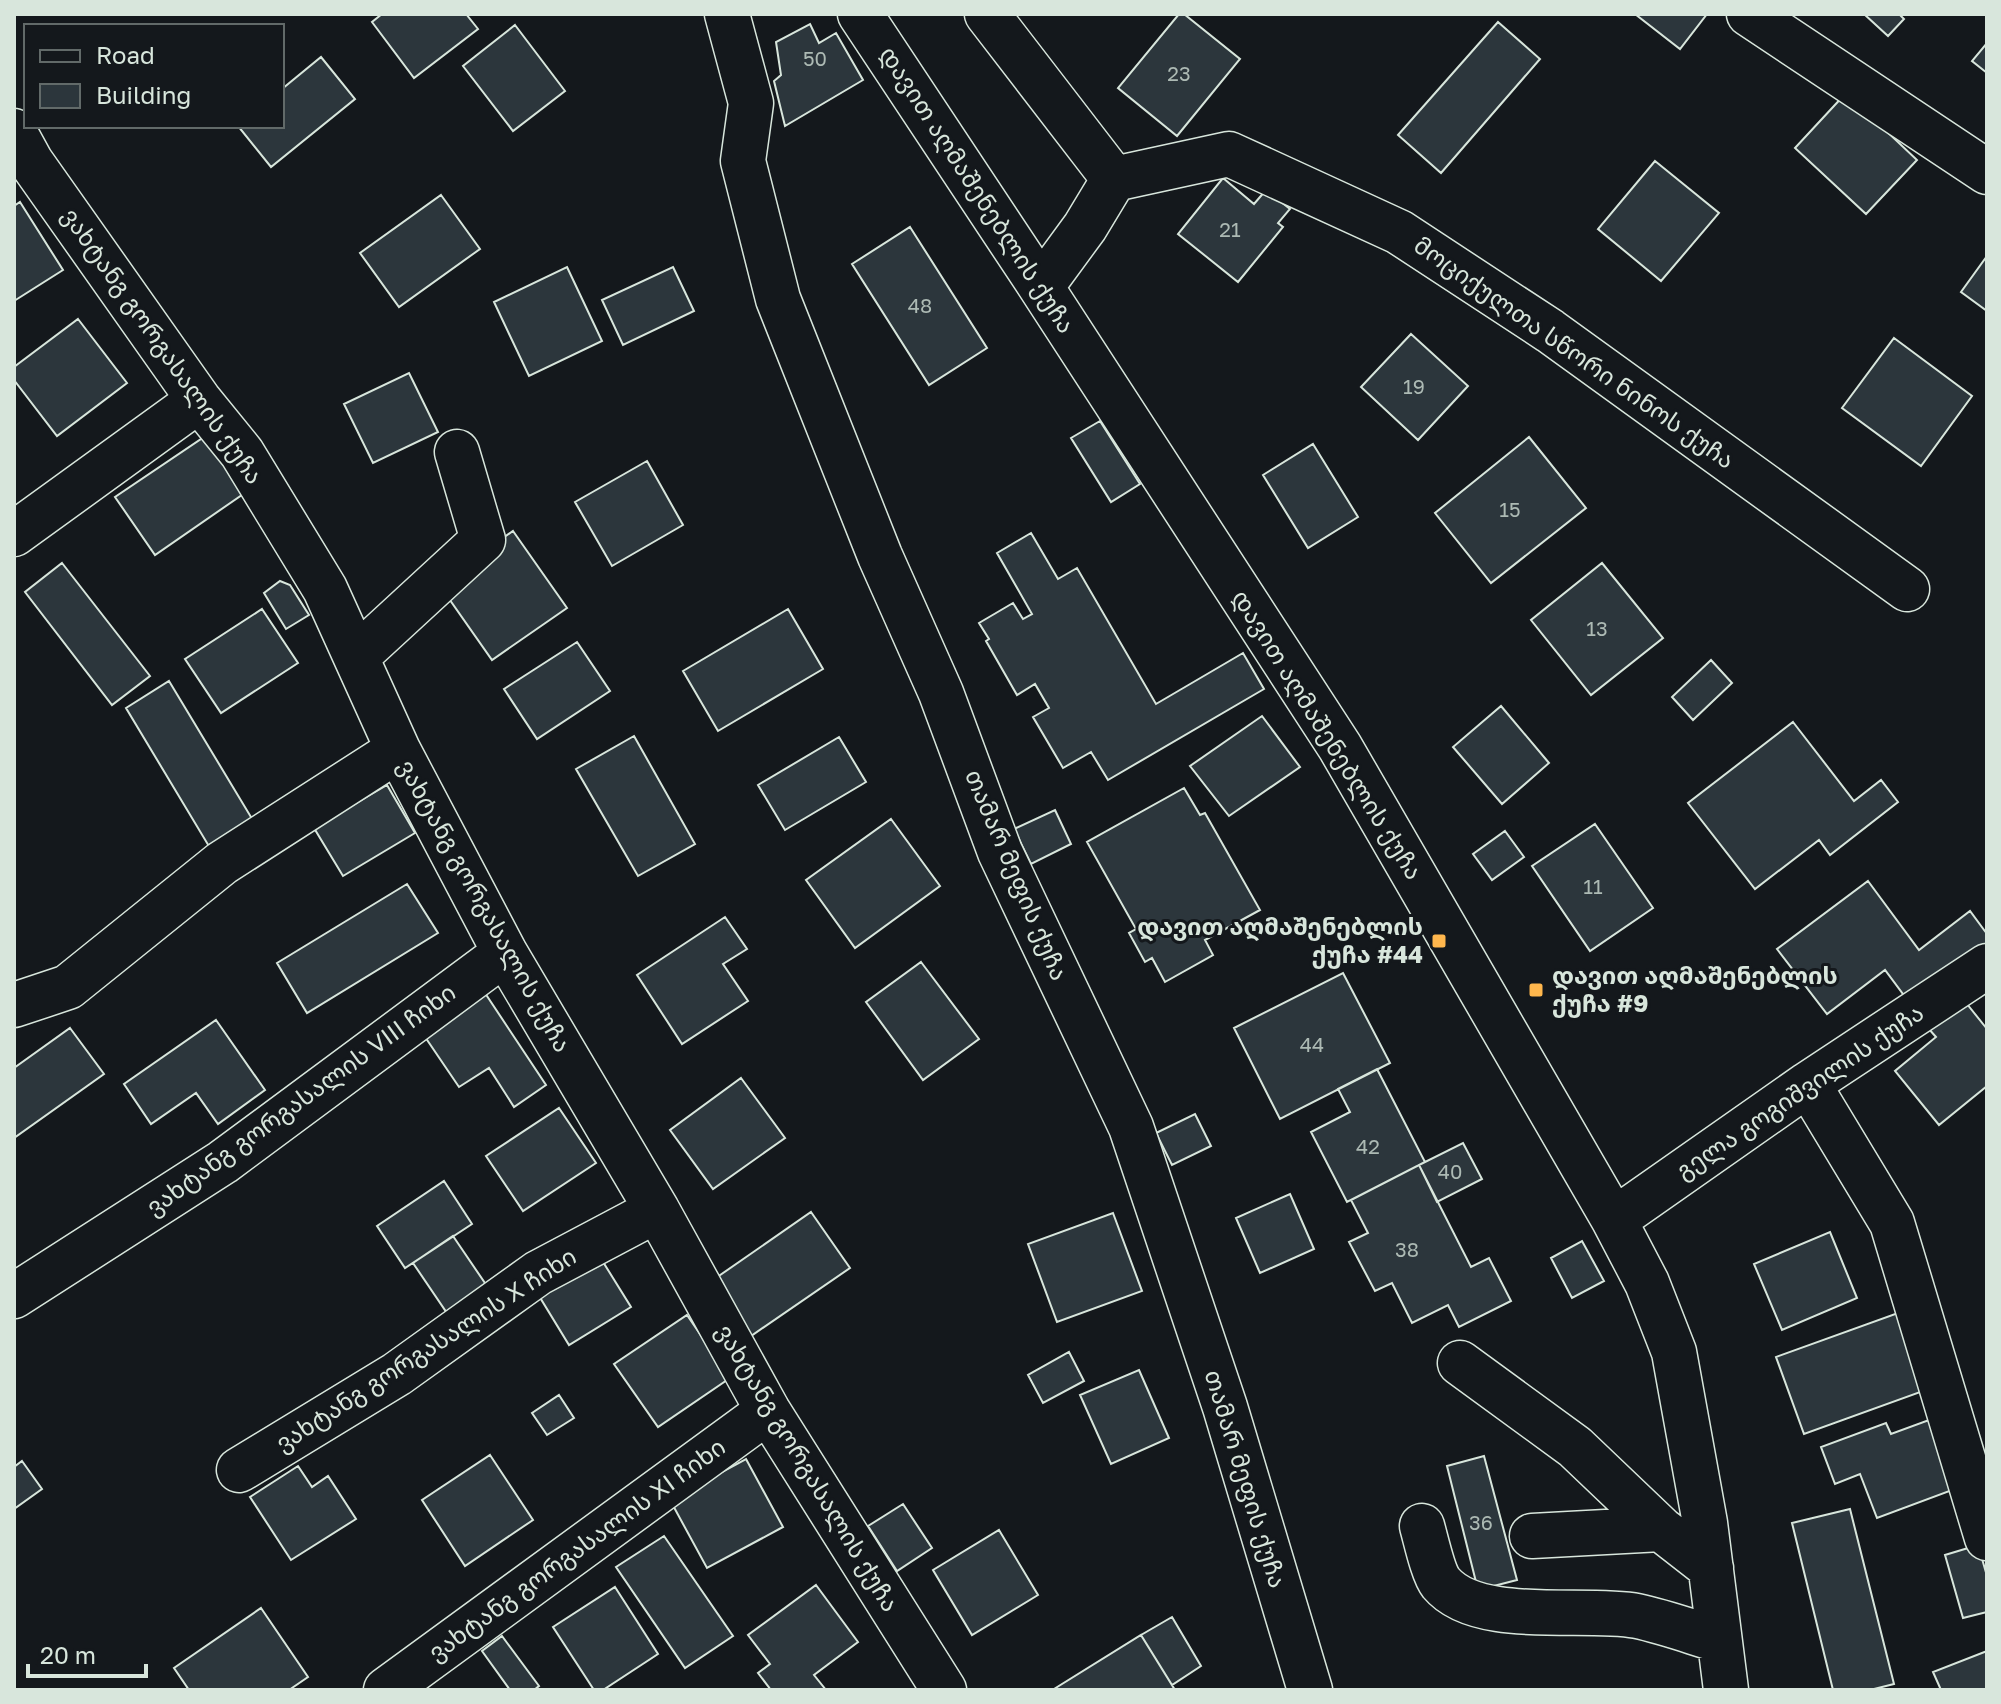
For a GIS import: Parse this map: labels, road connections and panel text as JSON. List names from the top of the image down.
{
  "streets": {
    "street": [
      "დავით აღმაშენებლის ქუჩა",
      "ვახტანგ გორგასალის ქუჩა",
      "მოციქულთა სწორი ნინოს ქუჩა",
      "თამარ მეფის ქუჩა",
      "გელა გოგიშვილის ქუჩა",
      "ვახტანგ გორგასალის VIII ჩიხი",
      "ვახტანგ გორგასალის X ჩიხი",
      "ვახტანგ გორგასალის XI ჩიხი"
    ]
  },
  "crossings": [
    ["დავით აღმაშენებლის ქუჩა", "გელა გოგიშვილის ქუჩა"],
    ["ვახტანგ გორგასალის ქუჩა", "ვახტანგ გორგასალის VIII ჩიხი"],
    ["ვახტანგ გორგასალის ქუჩა", "ვახტანგ გორგასალის X ჩიხი"],
    ["ვახტანგ გორგასალის ქუჩა", "ვახტანგ გორგასალის XI ჩიხი"]
  ],
  "places": {
    "transit": ["დავით აღმაშენებლის ქუჩა #44", "დავით აღმაშენებლის ქუჩა #9"]
  },
  "house_numbers": [
    "50",
    "23",
    "21",
    "48",
    "19",
    "15",
    "13",
    "11",
    "44",
    "42",
    "40",
    "38",
    "36"
  ],
  "legend": ["Road", "Building"],
  "scale_bar": "20 m"
}
